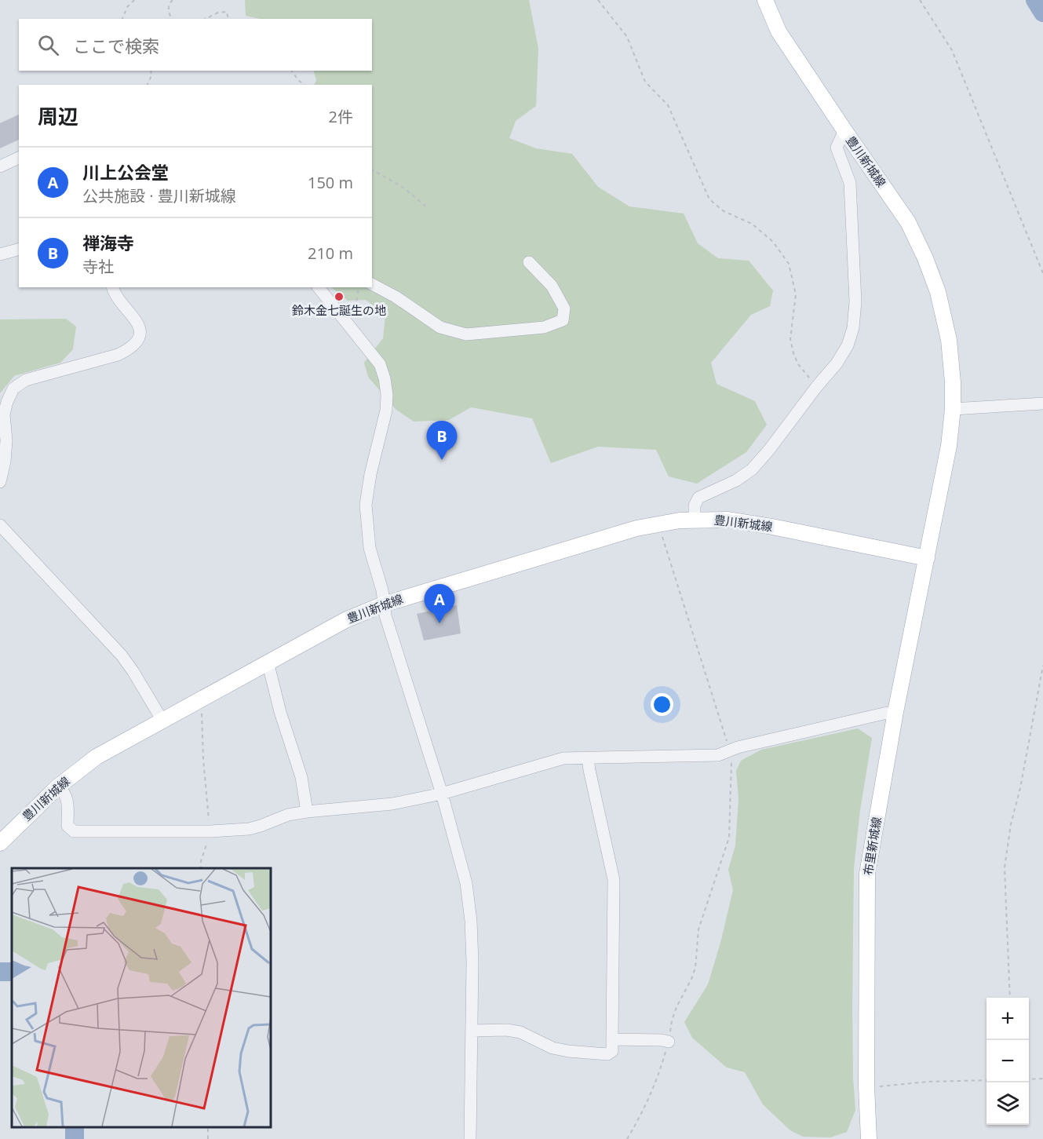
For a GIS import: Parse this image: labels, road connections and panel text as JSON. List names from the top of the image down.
{
  "streets": {
    "main road": ["豊川新城線", "布里新城線"]
  },
  "crossings": [
    ["豊川新城線", "布里新城線"]
  ],
  "places": ["鈴木金七誕生の地"],
  "page": {
    "search": "ここで検索",
    "heading": ["周辺", "2件"],
    "list": [
      {
        "mark": "A",
        "name": "川上公会堂",
        "note": "公共施設 · 豊川新城線",
        "value": "150 m"
      },
      {
        "mark": "B",
        "name": "禅海寺",
        "note": "寺社",
        "value": "210 m"
      }
    ],
    "pins": ["B", "A"],
    "map_buttons": ["+", "−"]
  }
}
